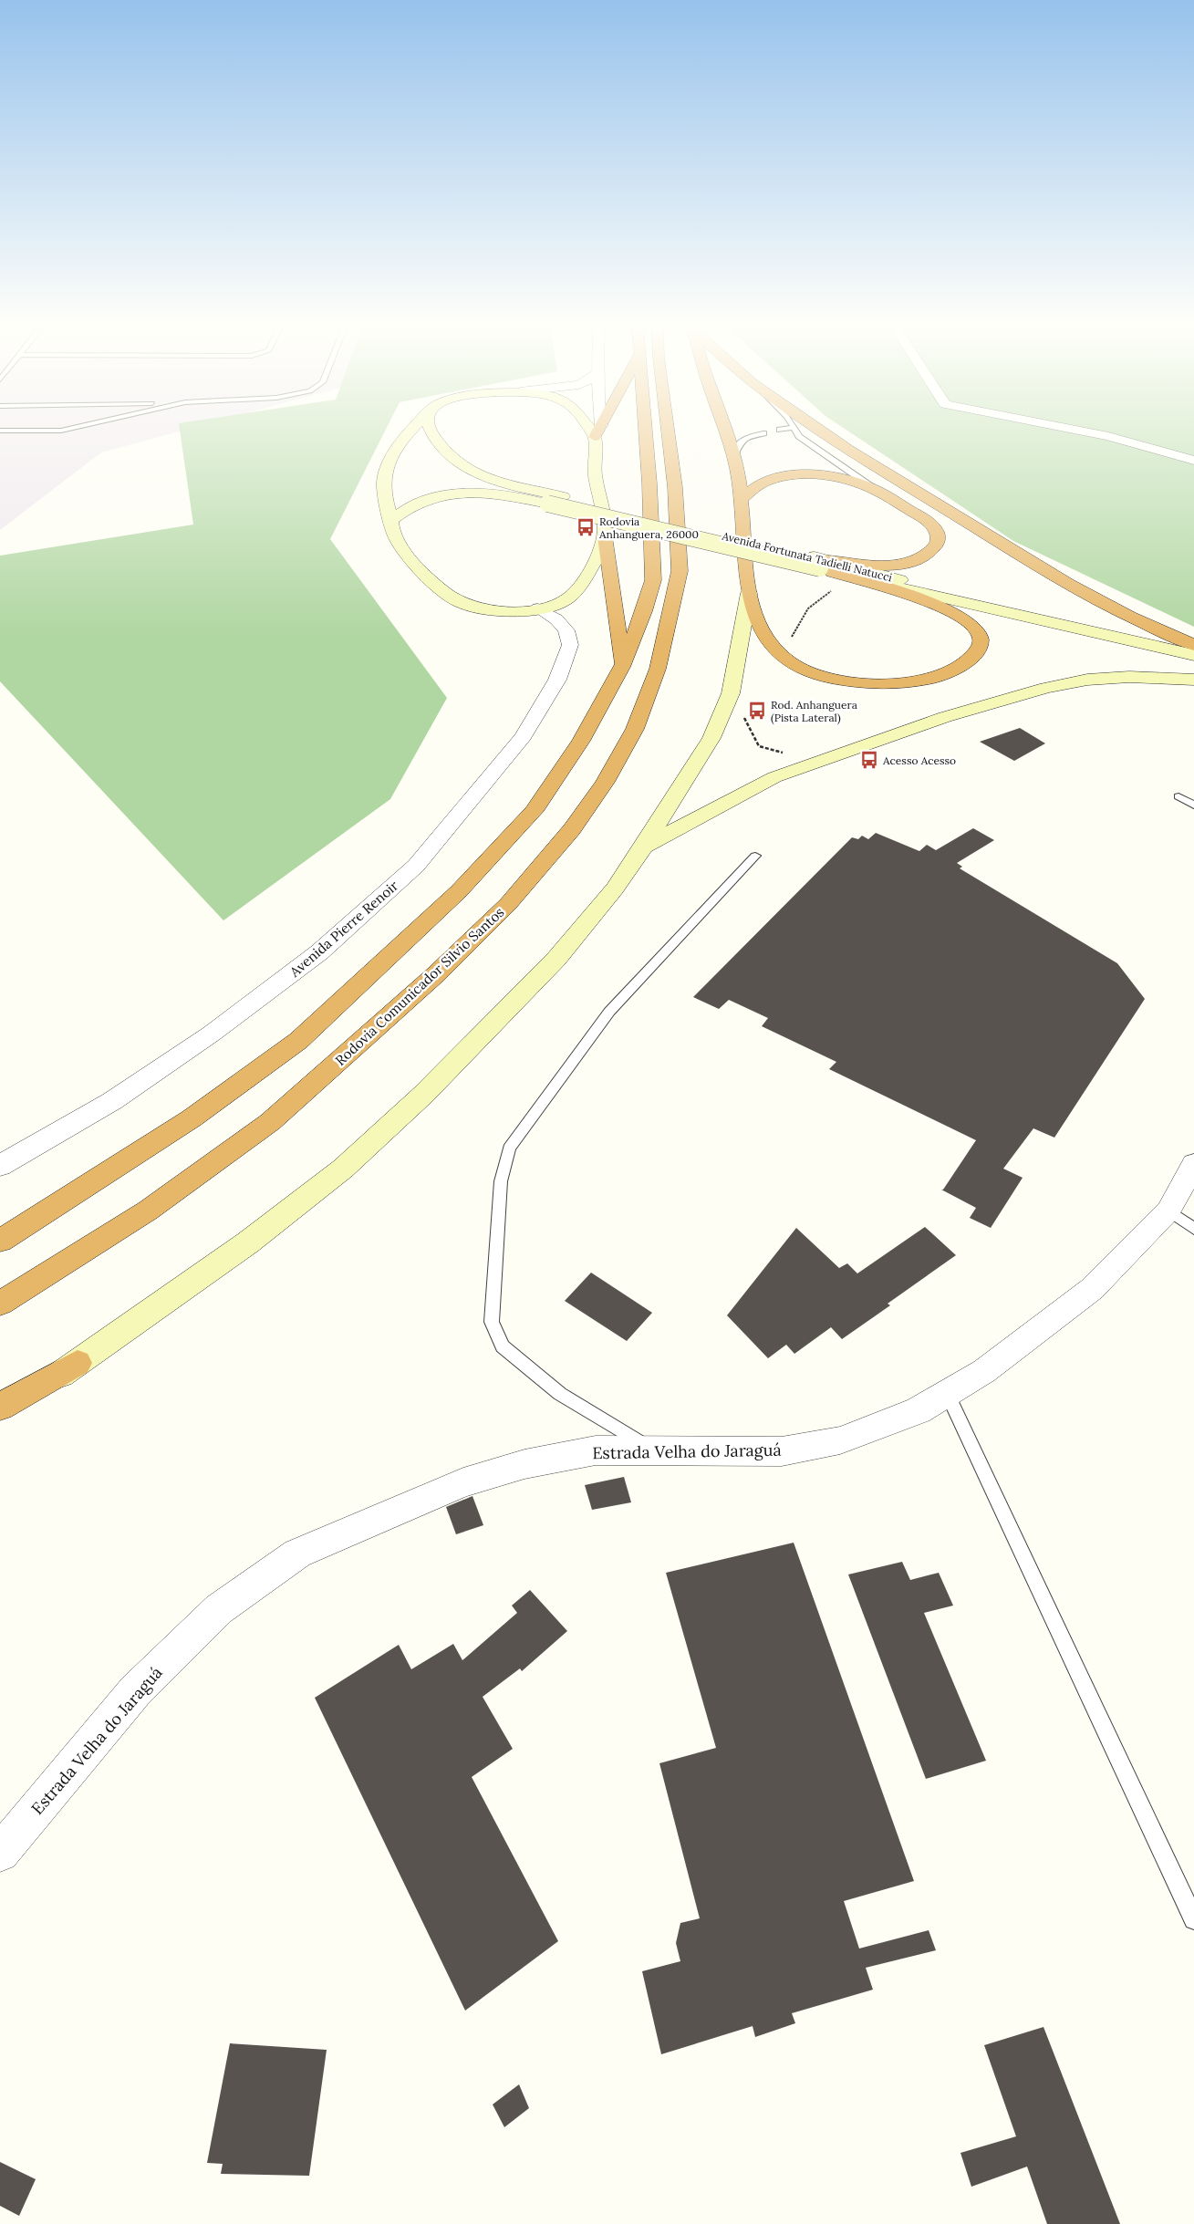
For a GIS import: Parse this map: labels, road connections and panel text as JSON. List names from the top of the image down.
{
  "streets": {
    "highway": ["Rodovia Comunicador Silvio Santos"],
    "main road": ["Avenida Fortunata Tadielli Natucci"],
    "street": ["Avenida Pierre Renoir", "Estrada Velha do Jaraguá"]
  },
  "places": {
    "bus stop": ["Rodovia Anhanguera, 26000", "Rod. Anhanguera (Pista Lateral)", "Acesso Acesso"]
  }
}
